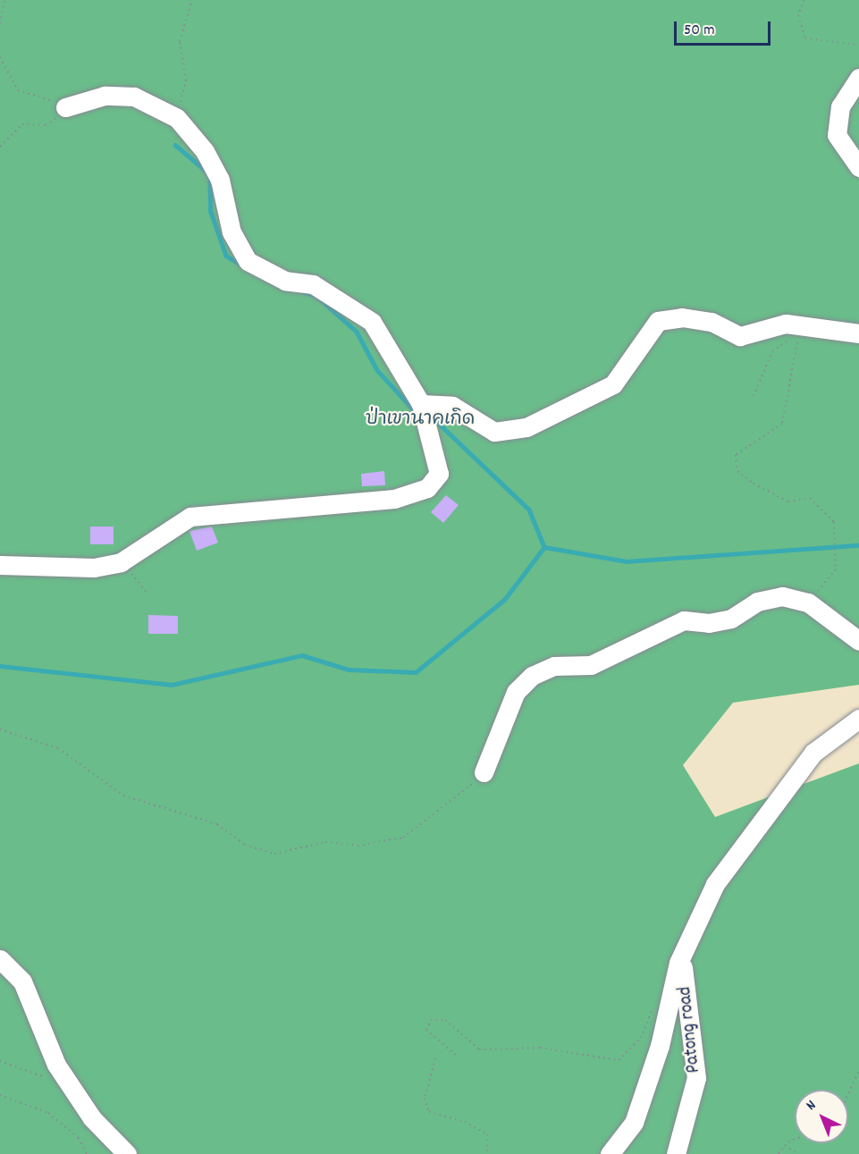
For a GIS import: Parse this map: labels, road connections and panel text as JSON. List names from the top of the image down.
{
  "streets": {
    "street": ["Patong road"]
  },
  "parks": ["ป่าเขานาคเกิด"],
  "scale_bar": "50 m",
  "north": "top left"
}
